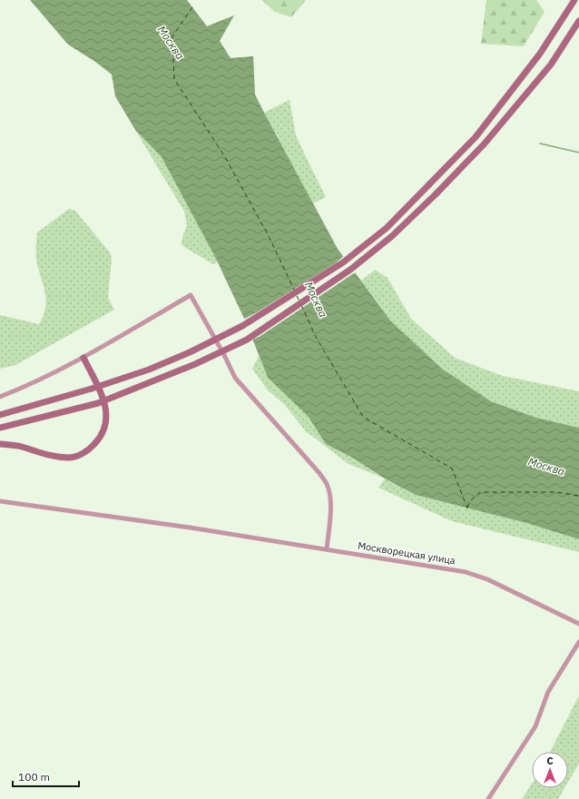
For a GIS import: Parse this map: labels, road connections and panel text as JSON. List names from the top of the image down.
{
  "streets": {
    "street": ["Москворецкая улица"]
  },
  "water": ["Москва"],
  "scale_bar": "100 m",
  "north": "top"
}
